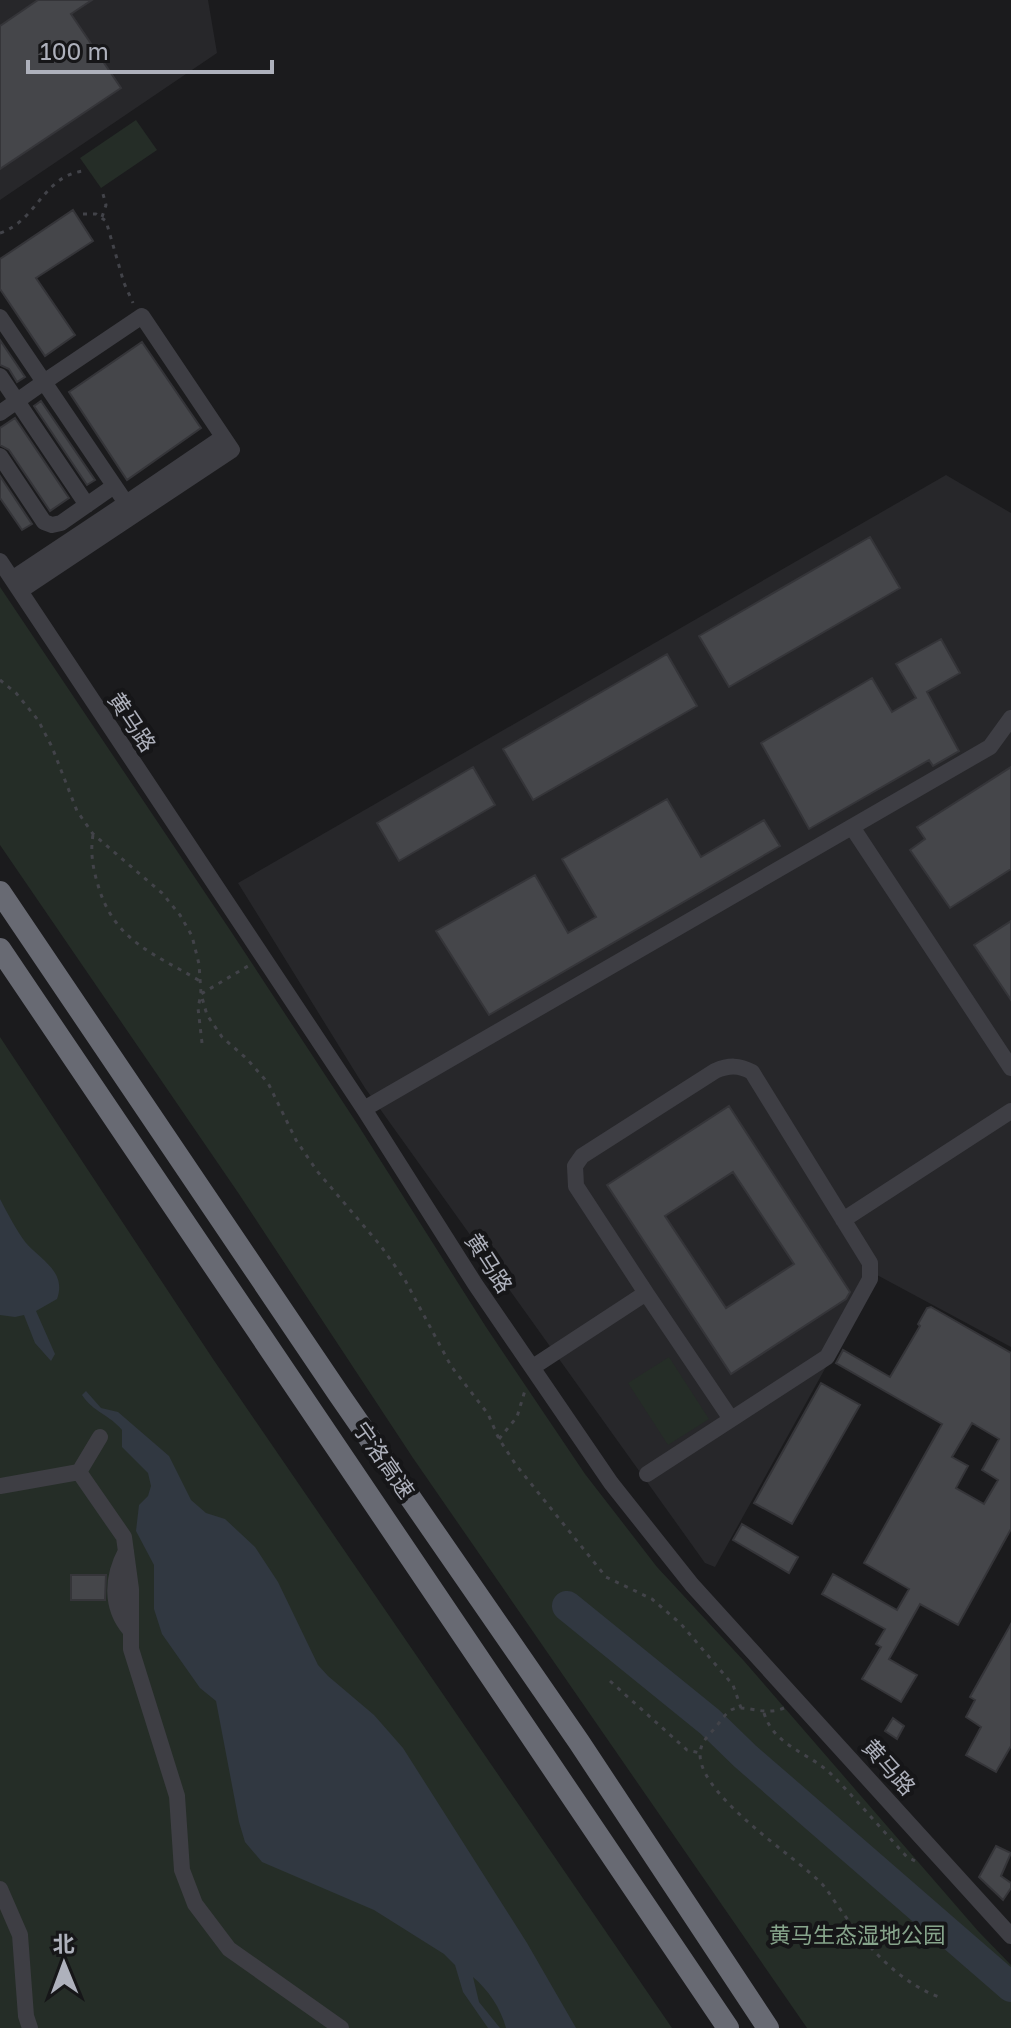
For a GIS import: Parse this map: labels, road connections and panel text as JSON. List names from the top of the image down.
{
  "streets": {
    "highway": ["宁洛高速"],
    "street": ["黄马路"]
  },
  "parks": ["黄马生态湿地公园"],
  "scale_bar": "100 m",
  "north": "top"
}
